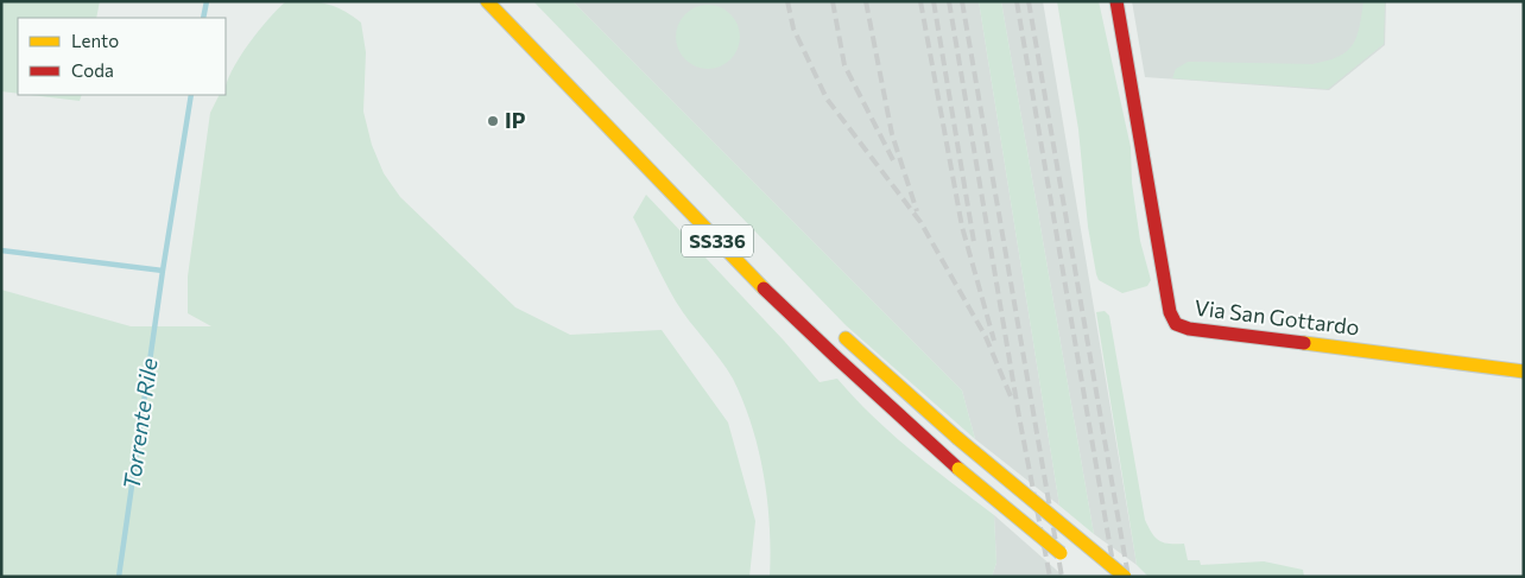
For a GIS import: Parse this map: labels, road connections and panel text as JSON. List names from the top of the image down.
{
  "streets": {
    "main road": ["SS336", "Via San Gottardo"]
  },
  "water": ["Torrente Rile"],
  "places": ["IP"],
  "legend": ["Lento", "Coda"]
}
